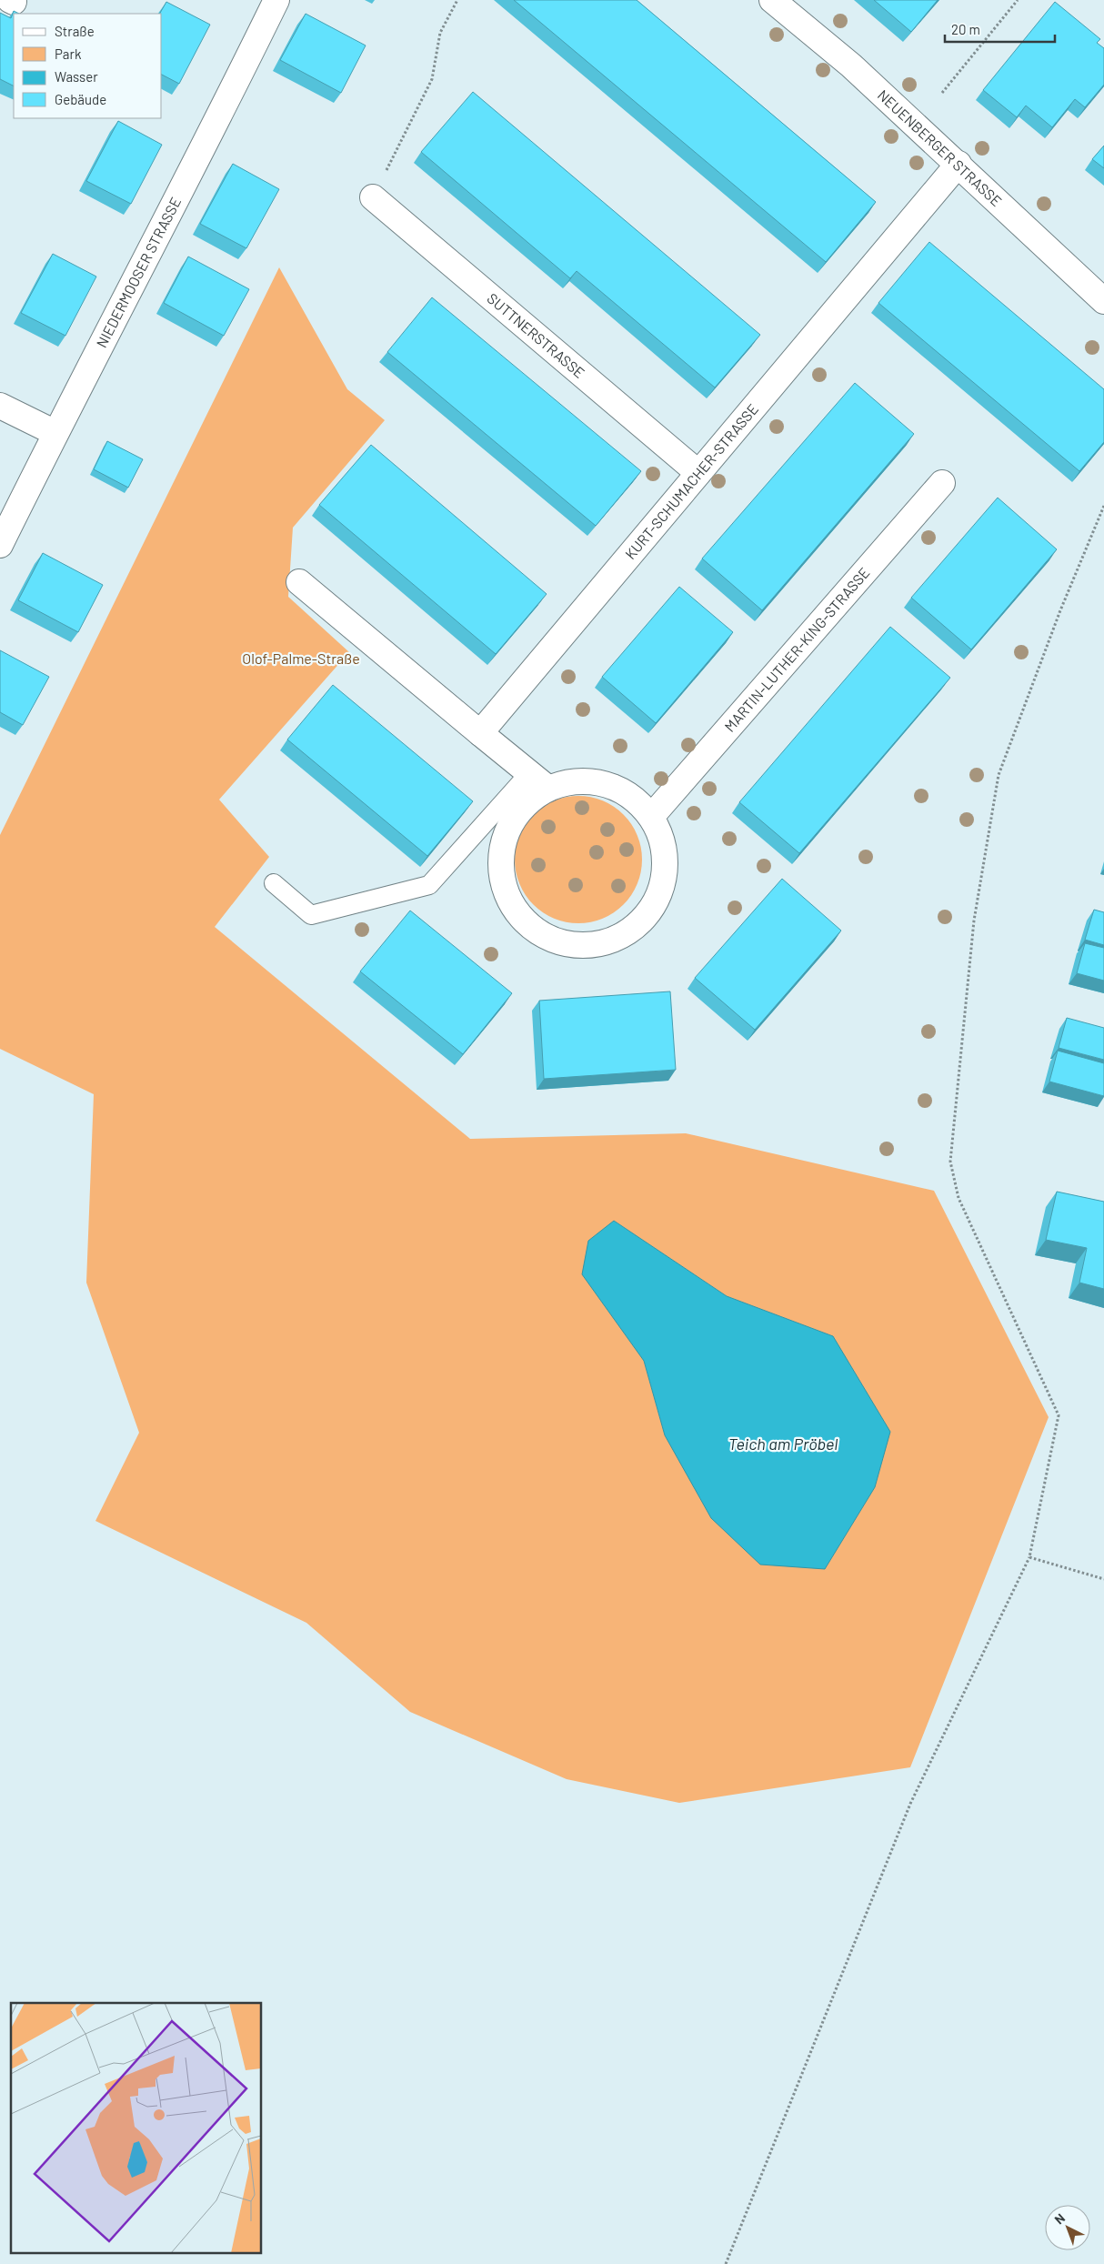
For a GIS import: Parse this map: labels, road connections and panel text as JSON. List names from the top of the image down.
{
  "streets": {
    "street": [
      "NEUENBERGER STRASSE",
      "NIEDERMOOSER STRASSE",
      "SUTTNERSTRASSE",
      "KURT-SCHUMACHER-STRASSE",
      "MARTIN-LUTHER-KING-STRASSE"
    ]
  },
  "crossings": [
    ["NEUENBERGER STRASSE", "KURT-SCHUMACHER-STRASSE"],
    ["SUTTNERSTRASSE", "KURT-SCHUMACHER-STRASSE"]
  ],
  "water": ["Teich am Pröbel"],
  "parks": ["Olof-Palme-Straße"],
  "legend": [
    "Straße",
    "Park",
    "Wasser",
    "Gebäude"
  ],
  "scale_bar": "20 m",
  "north": "top left"
}
